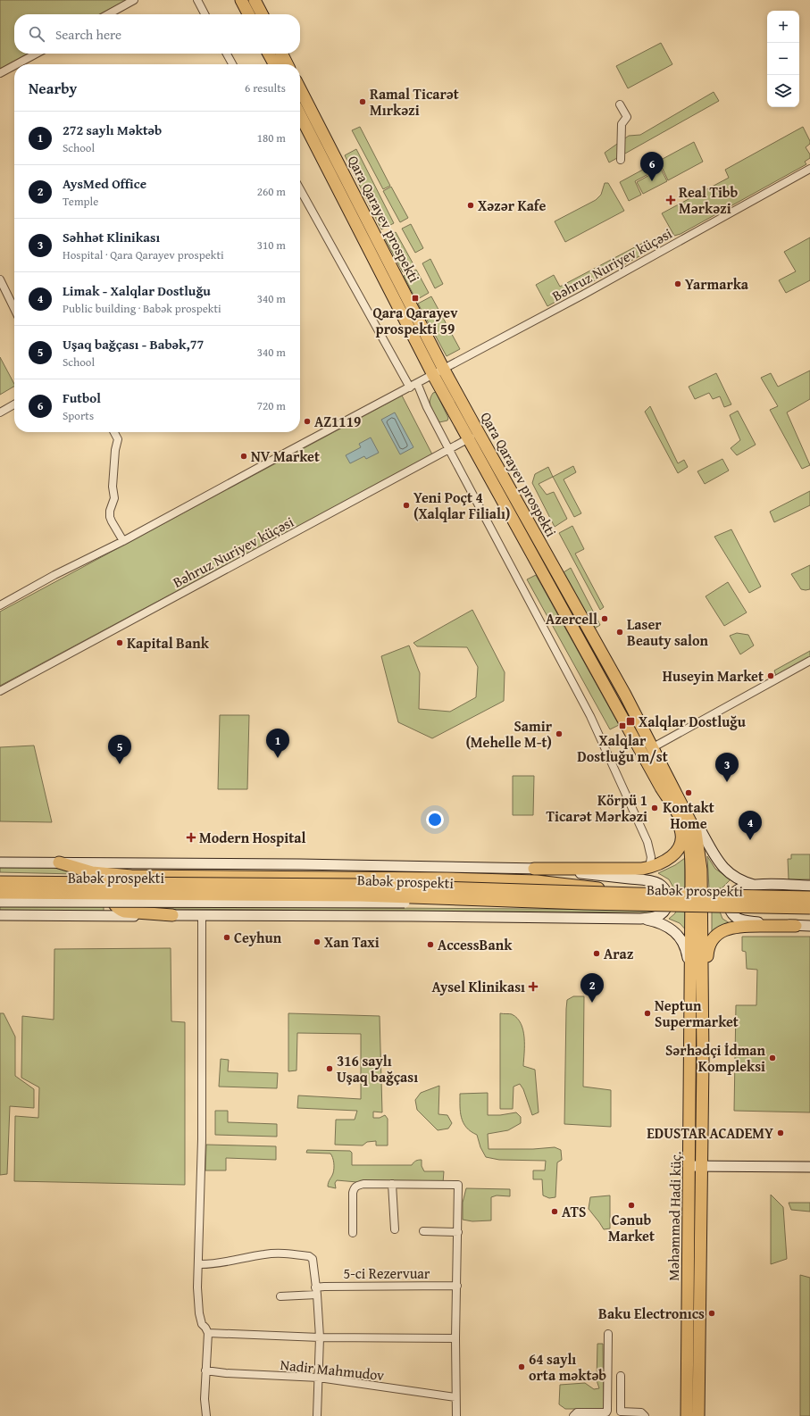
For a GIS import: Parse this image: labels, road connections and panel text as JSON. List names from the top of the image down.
{
  "streets": {
    "main road": ["Qara Qarayev prospekti", "Babək prospekti", "Məhəmməd Hadi küç."],
    "street": ["Bəhruz Nuriyev küçəsi", "5-ci Rezervuar", "Nadir Mahmudov"]
  },
  "crossings": [
    ["Qara Qarayev prospekti", "Bəhruz Nuriyev küçəsi"],
    ["Qara Qarayev prospekti", "Məhəmməd Hadi küç."]
  ],
  "places": {
    "other": [
      "Ramal Ticarət Mırkəzi",
      "Xəzər Kafe",
      "Yarmarka",
      "AZ1119",
      "NV Market",
      "Yeni Poçt 4 (Xalqlar Filialı)",
      "Azercell",
      "Laser Beauty salon",
      "Kapital Bank",
      "Huseyin Market",
      "Samir (Mehelle M-t)",
      "Kontakt Home",
      "Körpü 1 Ticarət Mərkəzi",
      "Ceyhun",
      "Xan Taxi",
      "AccessBank",
      "Araz",
      "Neptun Supermarket",
      "Sərhədçi İdman Kompleksi",
      "316 saylı Uşaq bağçası",
      "EDUSTAR ACADEMY",
      "Cənub Market",
      "ATS",
      "Baku Electronıcs",
      "64 saylı orta məktəb"
    ],
    "health": ["Real Tibb Mərkəzi", "Modern Hospital", "Aysel Klinikası"],
    "transit": ["Qara Qarayev prospekti 59", "Xalqlar Dostluğu", "Xalqlar Dostluğu m/st"]
  },
  "page": {
    "map_buttons": ["+", "−"],
    "search": "Search here",
    "heading": ["Nearby", "6 results"],
    "list": [
      {
        "mark": "1",
        "name": "272 saylı Məktəb",
        "note": "School",
        "value": "180 m"
      },
      {
        "mark": "2",
        "name": "AysMed Office",
        "note": "Temple",
        "value": "260 m"
      },
      {
        "mark": "3",
        "name": "Səhhət Klinikası",
        "note": "Hospital · Qara Qarayev prospekti",
        "value": "310 m"
      },
      {
        "mark": "4",
        "name": "Limak - Xalqlar Dostluğu",
        "note": "Public building · Babək prospekti",
        "value": "340 m"
      },
      {
        "mark": "5",
        "name": "Uşaq bağçası - Babək,77",
        "note": "School",
        "value": "340 m"
      },
      {
        "mark": "6",
        "name": "Futbol",
        "note": "Sports",
        "value": "720 m"
      }
    ],
    "pins": [
      "6",
      "1",
      "5",
      "3",
      "4",
      "2"
    ]
  }
}
